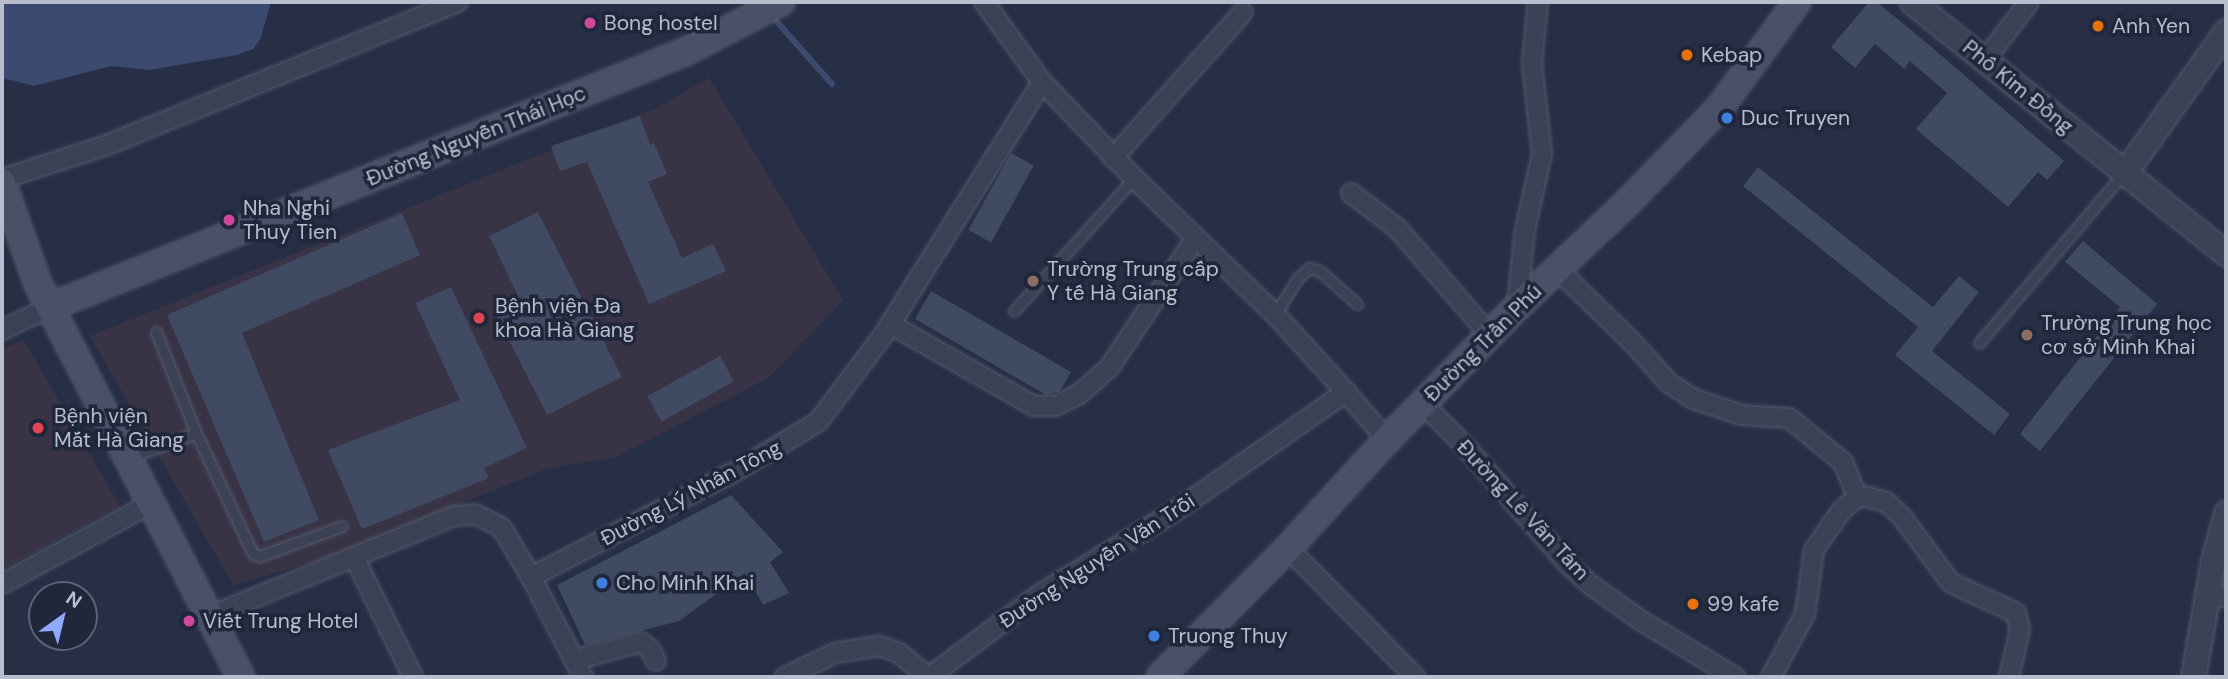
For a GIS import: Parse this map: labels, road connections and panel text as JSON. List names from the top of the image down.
{
  "streets": {
    "main road": ["Đường Nguyễn Thái Học", "Đường Trần Phú"],
    "street": [
      "Phố Kim Đồng",
      "Đường Lý Nhân Tông",
      "Đường Lê Văn Tám",
      "Đường Nguyễn Văn Trỗi"
    ]
  },
  "crossings": [
    ["Đường Trần Phú", "Đường Lê Văn Tám"]
  ],
  "places": [
    "Bong hostel",
    "Anh Yen",
    "Kebap",
    "Duc Truyen",
    "Nha Nghi Thuy Tien",
    "Trường Trung cấp Y tế Hà Giang",
    "Bệnh viện Đa khoa Hà Giang",
    "Trường Trung học cơ sở Minh Khai",
    "Bệnh viện Mắt Hà Giang",
    "Cho Minh Khai",
    "99 kafe",
    "Viết Trung Hotel",
    "Truong Thuy"
  ],
  "north": "top right"
}
